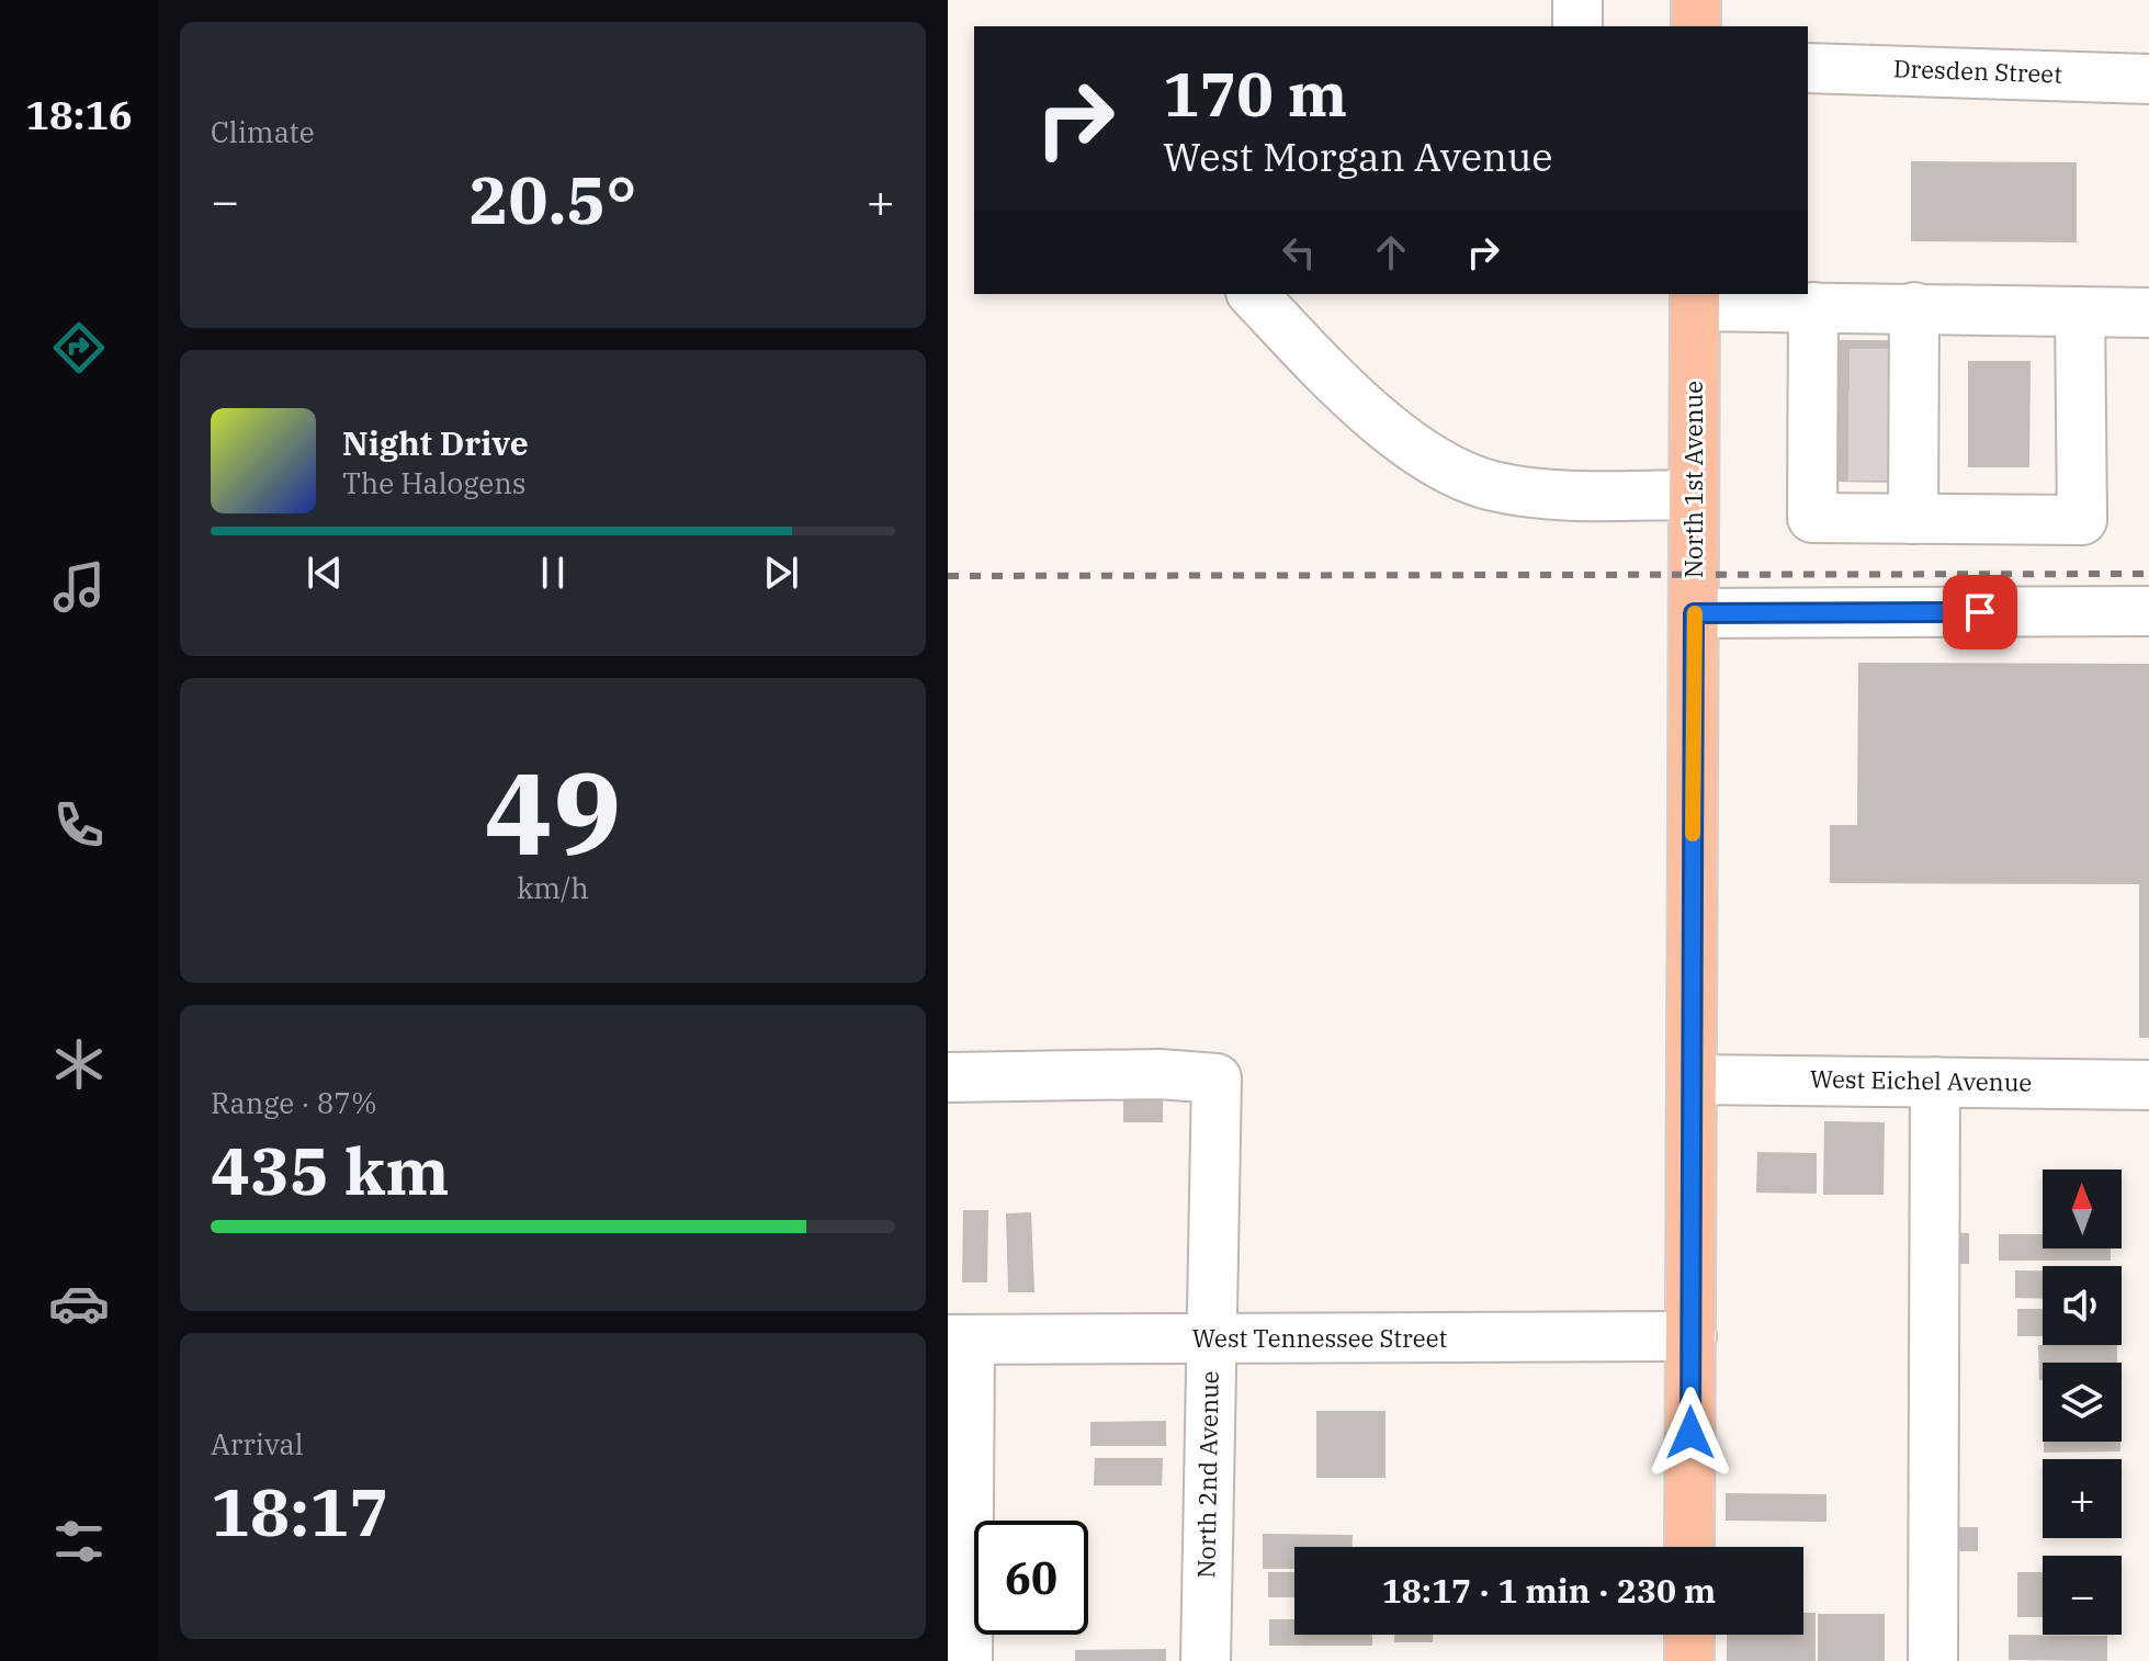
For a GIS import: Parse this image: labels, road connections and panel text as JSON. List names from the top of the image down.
{
  "streets": {
    "main road": ["North 1st Avenue"],
    "street": [
      "Dresden Street",
      "West Eichel Avenue",
      "West Tennessee Street",
      "North 2nd Avenue"
    ]
  },
  "crossings": [
    ["North 1st Avenue", "West Eichel Avenue"],
    ["North 1st Avenue", "West Tennessee Street"],
    ["West Tennessee Street", "North 2nd Avenue"]
  ],
  "north": "top",
  "page": {
    "tabs": "18:16",
    "tile": [
      "Climate",
      ["49", "km/h"],
      ["Range · 87%", "435 km"],
      ["Arrival", "18:17"]
    ],
    "turn": ["170 m", "West Morgan Avenue"],
    "heat": ["−", "20.5°", "+"],
    "song": ["Night Drive", "The Halogens"],
    "map_buttons": ["+", "−"],
    "limit": "60",
    "trip": "18:17 · 1 min · 230 m"
  }
}
